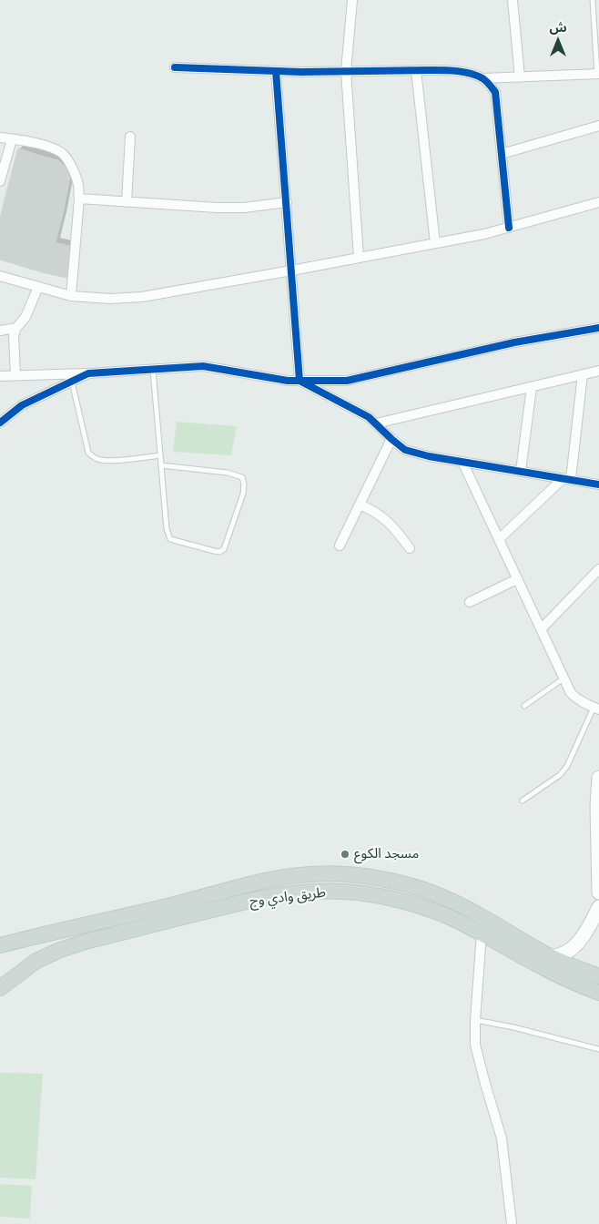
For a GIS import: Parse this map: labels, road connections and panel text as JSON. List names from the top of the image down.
{
  "streets": {
    "main road": ["طريق وادي وج"]
  },
  "places": ["مسجد الكوع"],
  "north": "top"
}
